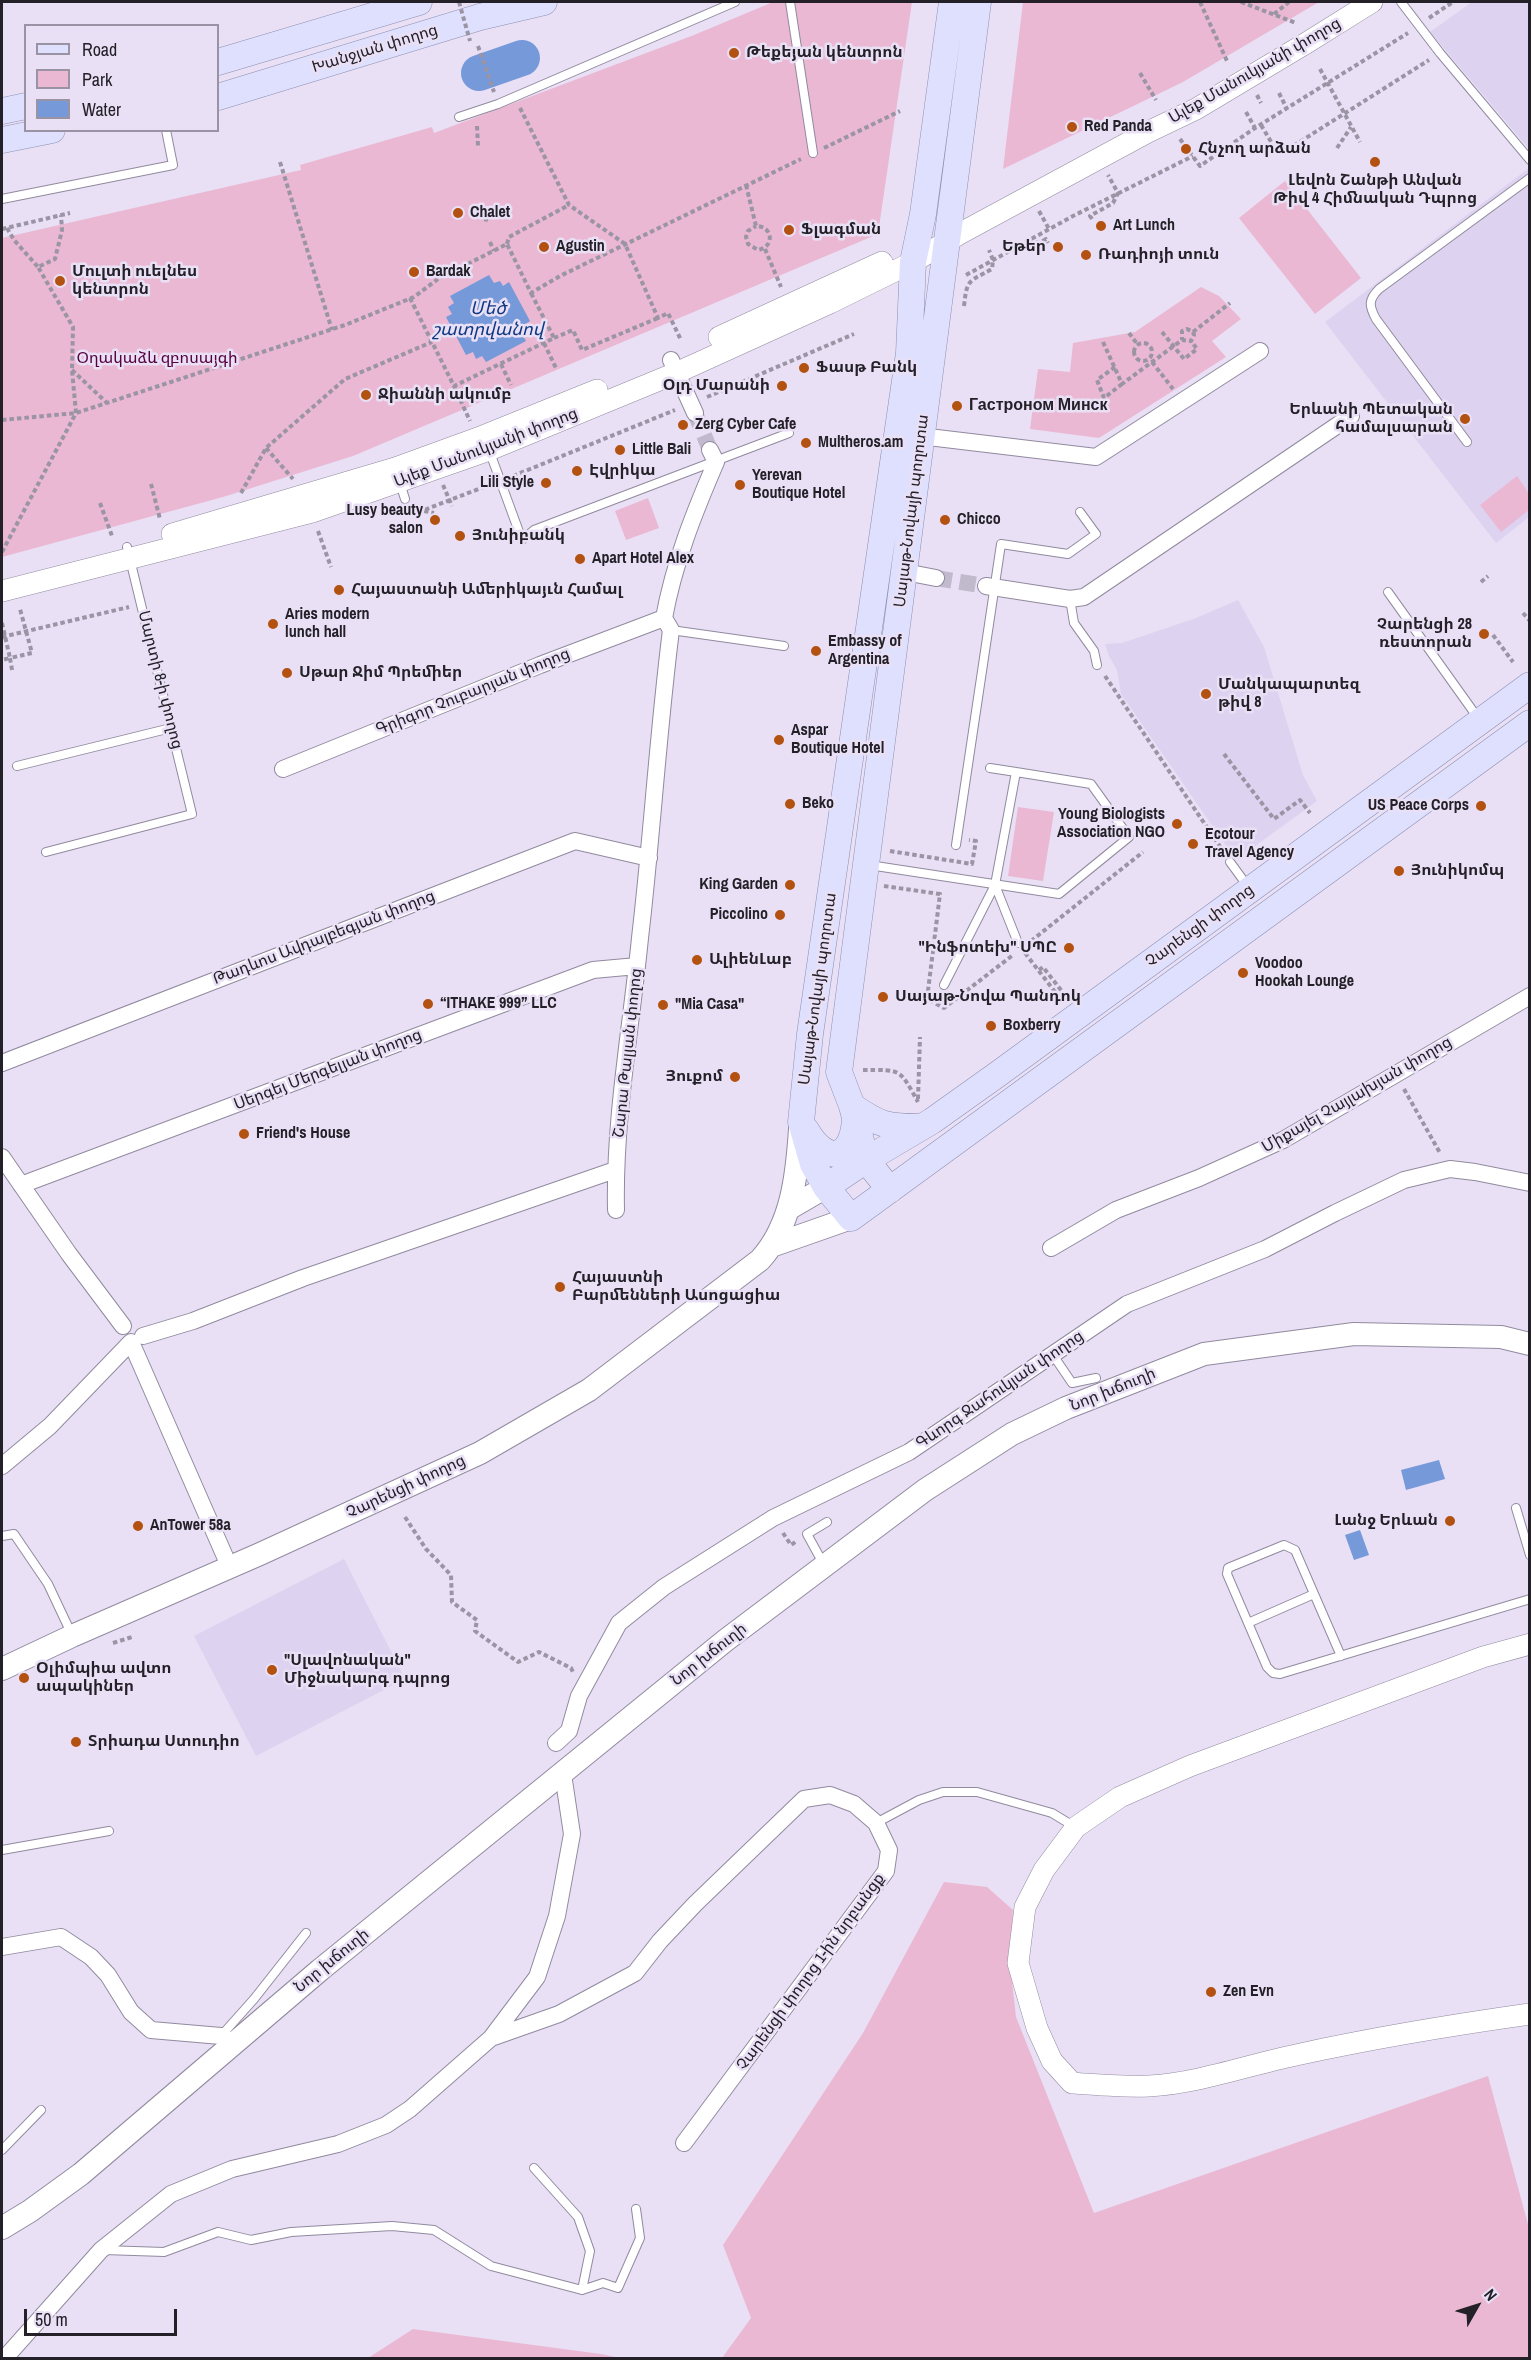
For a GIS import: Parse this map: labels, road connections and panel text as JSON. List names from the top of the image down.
{
  "streets": {
    "main road": [
      "Խանջյան փողոց",
      "Սայաթ-Նովայի պողոտա",
      "Չարենցի փողոց",
      "Նոր խճուղի"
    ],
    "street": [
      "Ալեք Մանուկյանի փողոց",
      "Գրիգոր Չուբարյան փողոց",
      "Թադևոս Ավդալբեգյան փողոց",
      "Շարա Թալյան փողոց",
      "Սերգեյ Մերգելյան փողոց",
      "Միքայել Չայլախյան փողոց",
      "Գևորգ Ջահուկյան փողոց",
      "Չարենցի փողոց 1-ին նրբանցք"
    ],
    "lane": ["Մարտի 8-ի փողոց"]
  },
  "crossings": [
    ["Ալեք Մանուկյանի փողոց", "Սայաթ-Նովայի պողոտա"],
    ["Ալեք Մանուկյանի փողոց", "Մարտի 8-ի փողոց"],
    ["Սայաթ-Նովայի պողոտա", "Չարենցի փողոց"],
    ["Գրիգոր Չուբարյան փողոց", "Շարա Թալյան փողոց"],
    ["Թադևոս Ավդալբեգյան փողոց", "Շարա Թալյան փողոց"],
    ["Շարա Թալյան փողոց", "Սերգեյ Մերգելյան փողոց"]
  ],
  "water": ["Մեծ շատրվանով"],
  "parks": ["Օղակաձև զբոսայգի"],
  "places": [
    "Թեքեյան կենտրոն",
    "Red Panda",
    "Հնչող արձան",
    "Լեվոն Շանթի Անվան Թիվ 4 Հիմնական Դպրոց",
    "Chalet",
    "Art Lunch",
    "Ֆլագման",
    "Agustin",
    "Եթեր",
    "Ռադիոյի տուն",
    "Bardak",
    "Մուլտի ուելնես կենտրոն",
    "Ֆասթ Բանկ",
    "Օլդ Մարանի",
    "Ջիաննի ակումբ",
    "Гастроном Минск",
    "Երևանի Պետական համալսարան",
    "Zerg Cyber Cafe",
    "Multheros.am",
    "Little Bali",
    "Էվրիկա",
    "Lili Style",
    "Yerevan Boutique Hotel",
    "Lusy beauty salon",
    "Chicco",
    "Յունիբանկ",
    "Apart Hotel Alex",
    "Հայաստանի Ամերիկայւն Համալ",
    "Aries modern lunch hall",
    "Չարենցի 28 ռեստորան",
    "Embassy of Argentina",
    "Սթար Ջիմ Պրեմիեր",
    "Մանկապարտեզ թիվ 8",
    "Aspar Boutique Hotel",
    "Beko",
    "US Peace Corps",
    "Young Biologists Association NGO",
    "Ecotour Travel Agency",
    "Յունիկոմպ",
    "King Garden",
    "Piccolino",
    "\"Ինֆոտեխ\" ՍՊԸ",
    "ԱլիենԼաբ",
    "Voodoo Hookah Lounge",
    "Սայաթ-Նովա Պանդոկ",
    "“ITHAKE 999” LLC",
    "\"Mia Casa\"",
    "Boxberry",
    "Յուքոմ",
    "Friend's House",
    "Հայաստնի Բարմենների Ասոցացիա",
    "Լանջ Երևան",
    "AnTower 58a",
    "\"Սլավոնական\" Միջնակարգ դպրոց",
    "Օլիմպիա ավտո ապակիներ",
    "Տրիադա Ստուդիո",
    "Zen Evn"
  ],
  "legend": ["Road", "Park", "Water"],
  "scale_bar": "50 m",
  "north": "top right"
}
